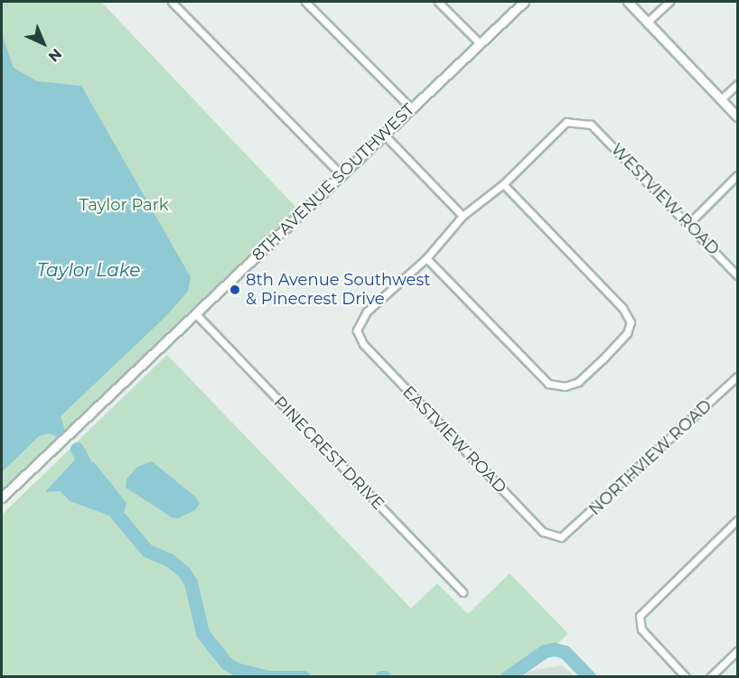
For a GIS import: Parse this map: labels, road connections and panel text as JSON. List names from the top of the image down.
{
  "streets": {
    "street": [
      "8TH AVENUE SOUTHWEST",
      "WESTVIEW ROAD",
      "EASTVIEW ROAD",
      "PINECREST DRIVE",
      "NORTHVIEW ROAD"
    ]
  },
  "crossings": [
    ["8TH AVENUE SOUTHWEST", "PINECREST DRIVE"],
    ["EASTVIEW ROAD", "NORTHVIEW ROAD"]
  ],
  "water": ["Taylor Lake"],
  "parks": ["Taylor Park"],
  "places": ["8th Avenue Southwest & Pinecrest Drive"],
  "north": "bottom right"
}
